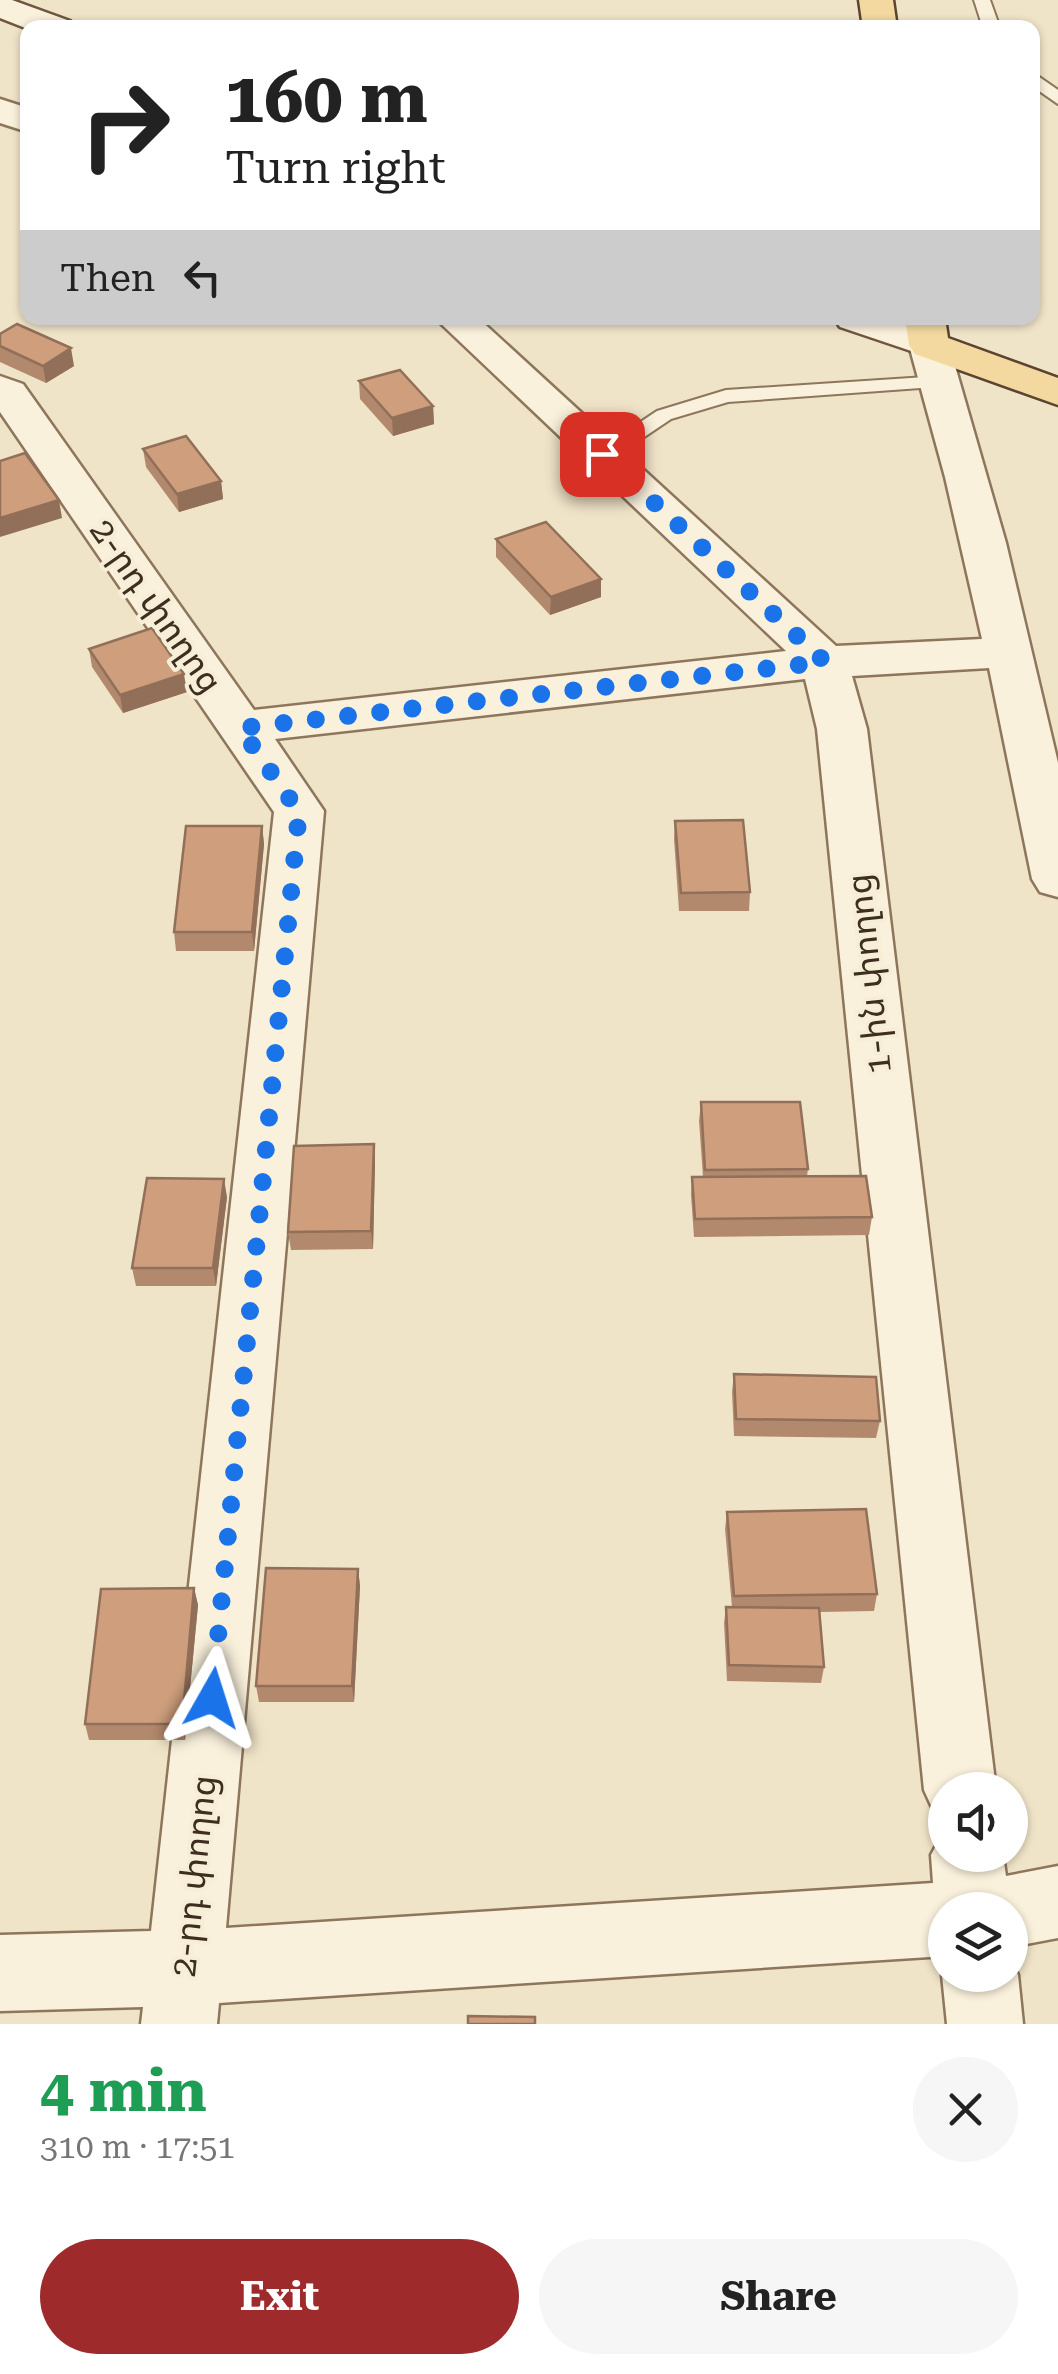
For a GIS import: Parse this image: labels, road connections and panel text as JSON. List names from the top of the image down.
{
  "streets": {
    "street": ["2-րդ փողոց", "1-ին փողոց"]
  },
  "page": {
    "turn": ["160 m", "Turn right"],
    "then": "Then",
    "heading": ["4 min", "310 m · 17:51"],
    "buttons": ["Exit", "Share"]
  }
}
